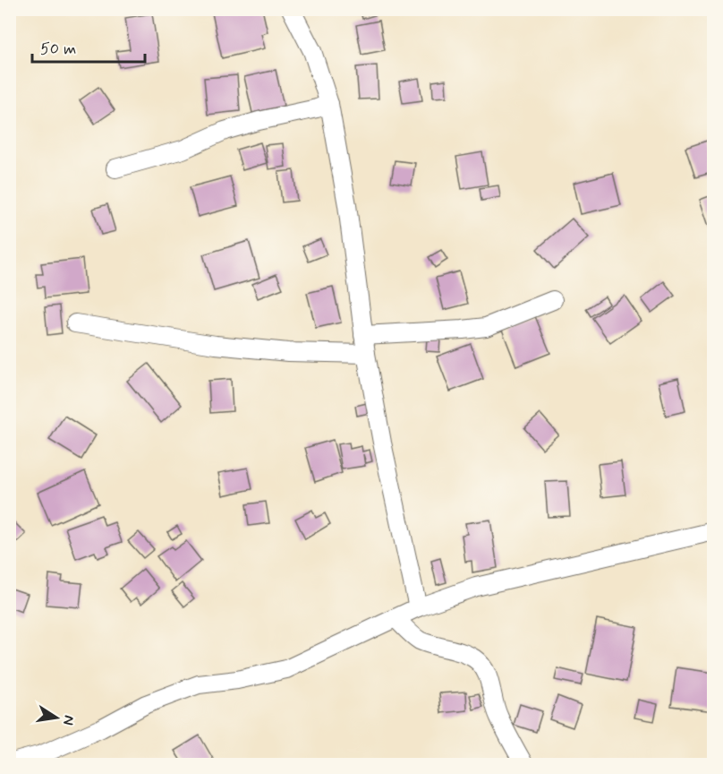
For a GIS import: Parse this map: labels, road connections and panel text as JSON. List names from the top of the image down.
{
  "scale_bar": "50 m",
  "north": "right"
}
